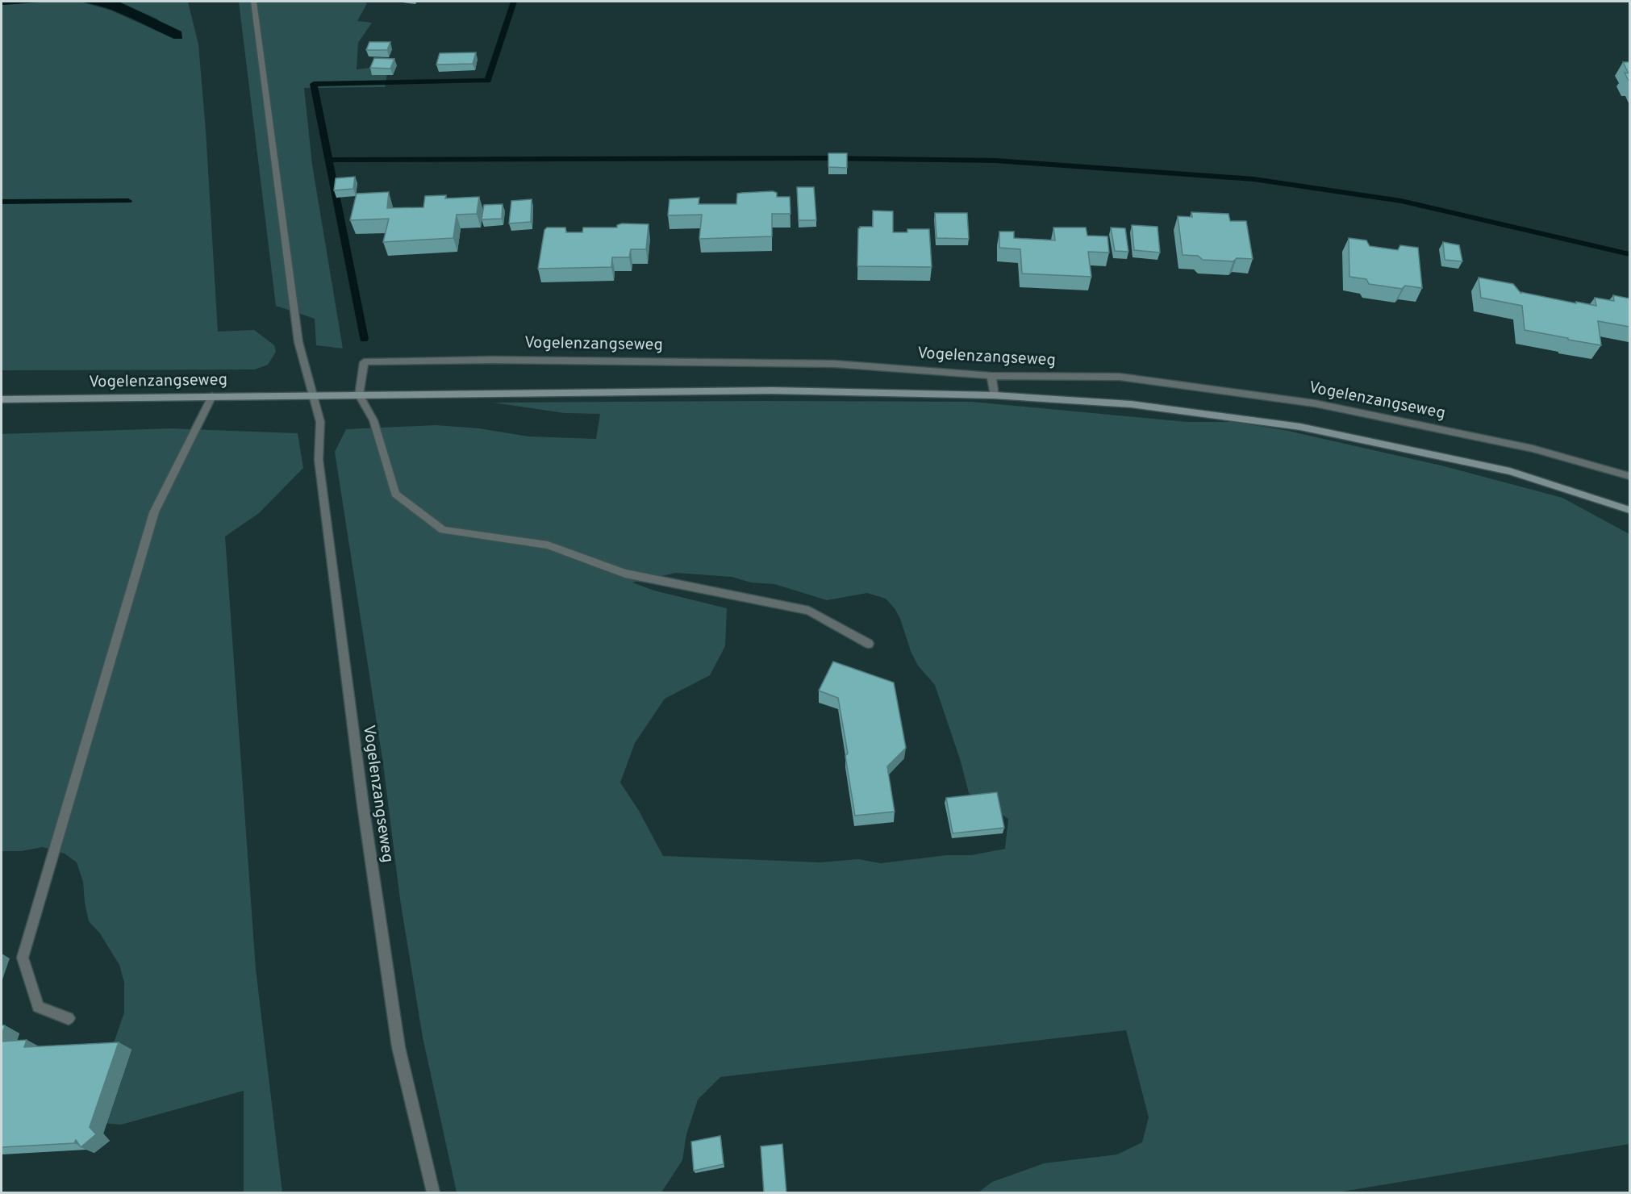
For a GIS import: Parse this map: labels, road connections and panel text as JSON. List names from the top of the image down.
{
  "streets": {
    "main road": ["Vogelenzangseweg"]
  }
}
